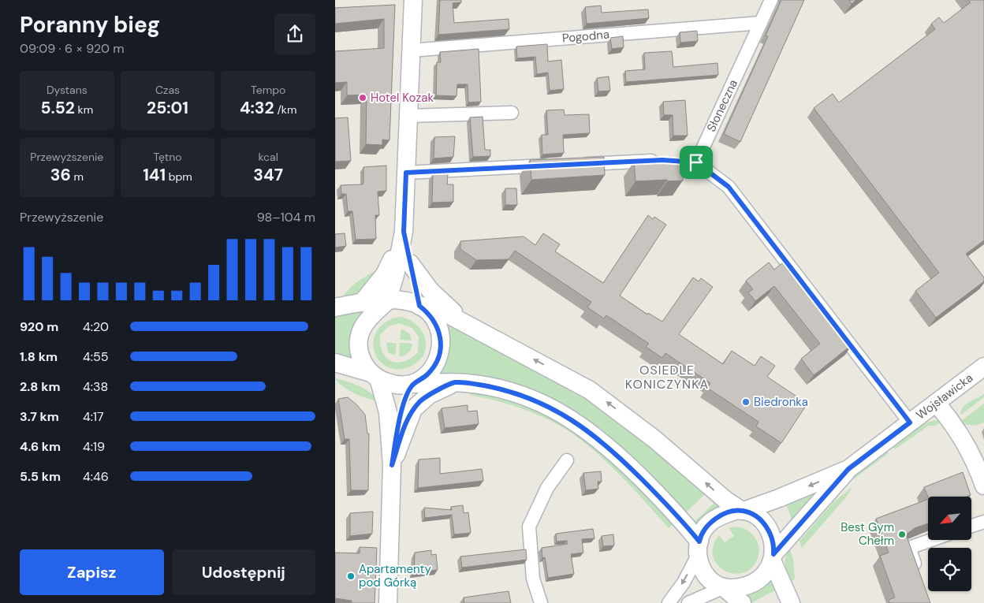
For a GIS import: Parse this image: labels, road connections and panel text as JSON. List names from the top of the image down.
{
  "streets": {
    "main road": ["Wojsławicka"],
    "street": ["Pogodna", "Słoneczna"]
  },
  "crossings": [
    ["Pogodna", "Słoneczna"],
    ["Słoneczna", "Wojsławicka"]
  ],
  "districts": ["OSIEDLE KONICZYNKA"],
  "places": [
    "Hotel Kozak",
    "Biedronka",
    "Best Gym Chełm",
    "Apartamenty pod Górką"
  ],
  "north": "bottom left",
  "page": {
    "heading": ["Poranny bieg", "09:09 · 6 × 920 m"],
    "stats": [
      ["Dystans", "5.52 km"],
      ["Czas", "25:01"],
      ["Tempo", "4:32 /km"],
      ["Przewyższenie", "36 m"],
      ["Tętno", "141 bpm"],
      ["kcal", "347"]
    ],
    "chart": ["Przewyższenie", "98–104 m"],
    "list": [
      {
        "name": "920 m",
        "note": "4:20"
      },
      {
        "name": "1.8 km",
        "note": "4:55"
      },
      {
        "name": "2.8 km",
        "note": "4:38"
      },
      {
        "name": "3.7 km",
        "note": "4:17"
      },
      {
        "name": "4.6 km",
        "note": "4:19"
      },
      {
        "name": "5.5 km",
        "note": "4:46"
      }
    ],
    "buttons": ["Zapisz", "Udostępnij"]
  }
}
